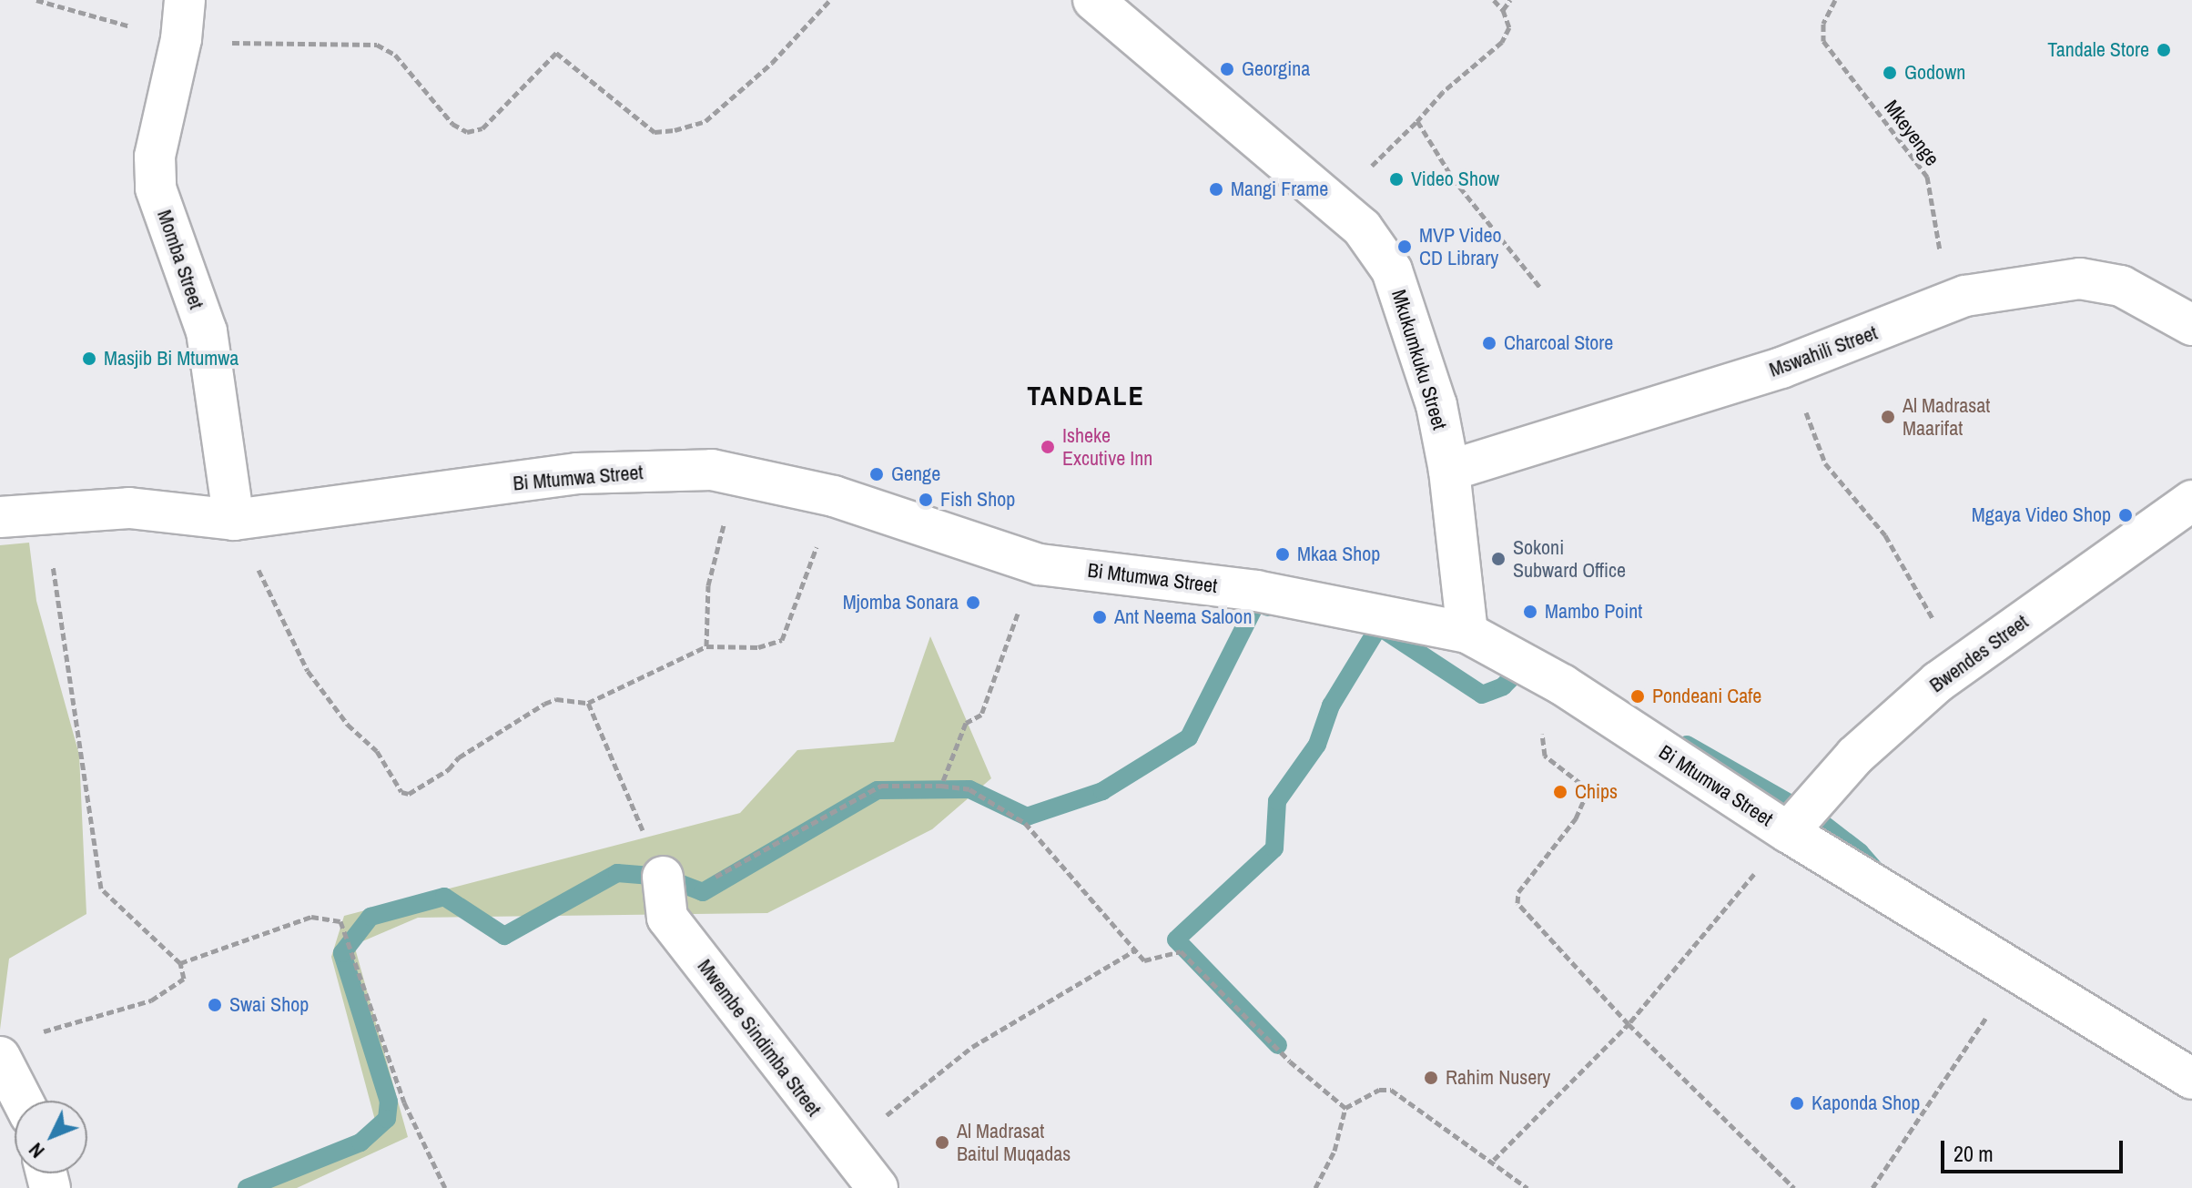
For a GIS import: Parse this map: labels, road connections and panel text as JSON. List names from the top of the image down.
{
  "streets": {
    "street": [
      "Momba Street",
      "Mswahili Street",
      "Mkukumkuku Street",
      "Bi Mtumwa Street",
      "Bwendes Street",
      "Mwembe Sindimba Street"
    ],
    "path": ["Mkeyenge"]
  },
  "crossings": [
    ["Mkeyenge", "Mswahili Street"],
    ["Momba Street", "Bi Mtumwa Street"],
    ["Mswahili Street", "Mkukumkuku Street"],
    ["Mkukumkuku Street", "Bi Mtumwa Street"],
    ["Bi Mtumwa Street", "Bwendes Street"]
  ],
  "districts": ["TANDALE"],
  "places": [
    "Tandale Store",
    "Georgina",
    "Godown",
    "Video Show",
    "Mangi Frame",
    "MVP Video CD Library",
    "Charcoal Store",
    "Masjib Bi Mtumwa",
    "Al Madrasat Maarifat",
    "Isheke Excutive Inn",
    "Genge",
    "Fish Shop",
    "Mgaya Video Shop",
    "Mkaa Shop",
    "Sokoni Subward Office",
    "Mjomba Sonara",
    "Mambo Point",
    "Ant Neema Saloon",
    "Pondeani Cafe",
    "Chips",
    "Swai Shop",
    "Rahim Nusery",
    "Kaponda Shop",
    "Al Madrasat Baitul Muqadas"
  ],
  "scale_bar": "20 m",
  "north": "bottom left"
}
